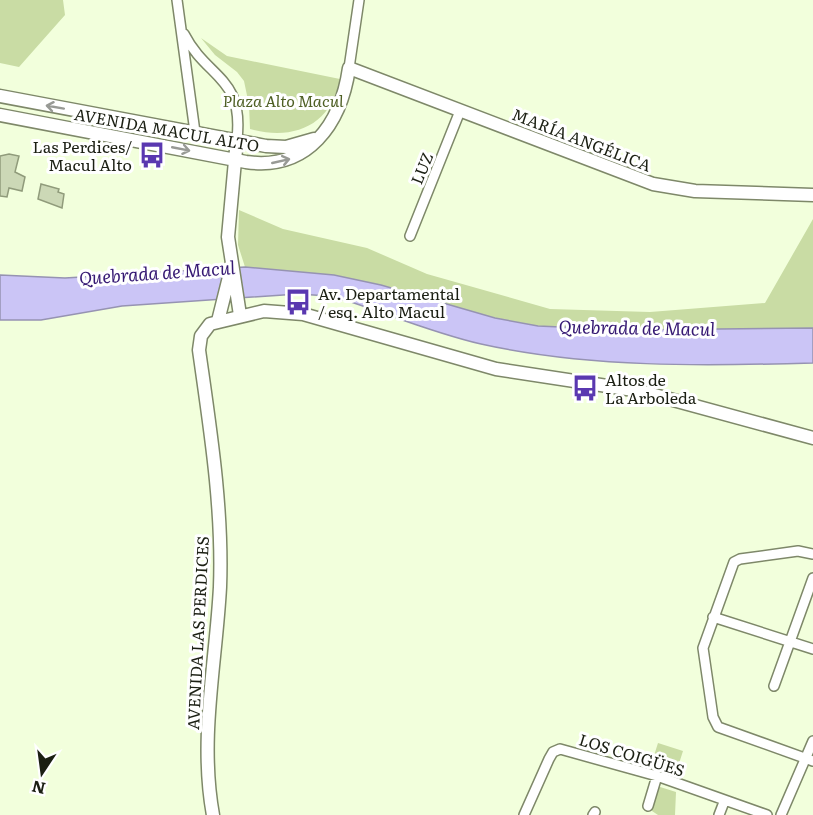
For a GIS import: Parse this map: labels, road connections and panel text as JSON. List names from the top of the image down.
{
  "streets": {
    "street": [
      "AVENIDA MACUL ALTO",
      "MARÍA ANGÉLICA",
      "LUZ",
      "AVENIDA LAS PERDICES",
      "LOS COIGÜES"
    ]
  },
  "crossings": [
    ["AVENIDA MACUL ALTO", "MARÍA ANGÉLICA"],
    ["MARÍA ANGÉLICA", "LUZ"]
  ],
  "water": ["Quebrada de Macul"],
  "parks": ["Plaza Alto Macul"],
  "places": {
    "bus stop": ["Las Perdices/ Macul Alto", "Av. Departamental / esq. Alto Macul", "Altos de La Arboleda"]
  },
  "north": "bottom"
}
